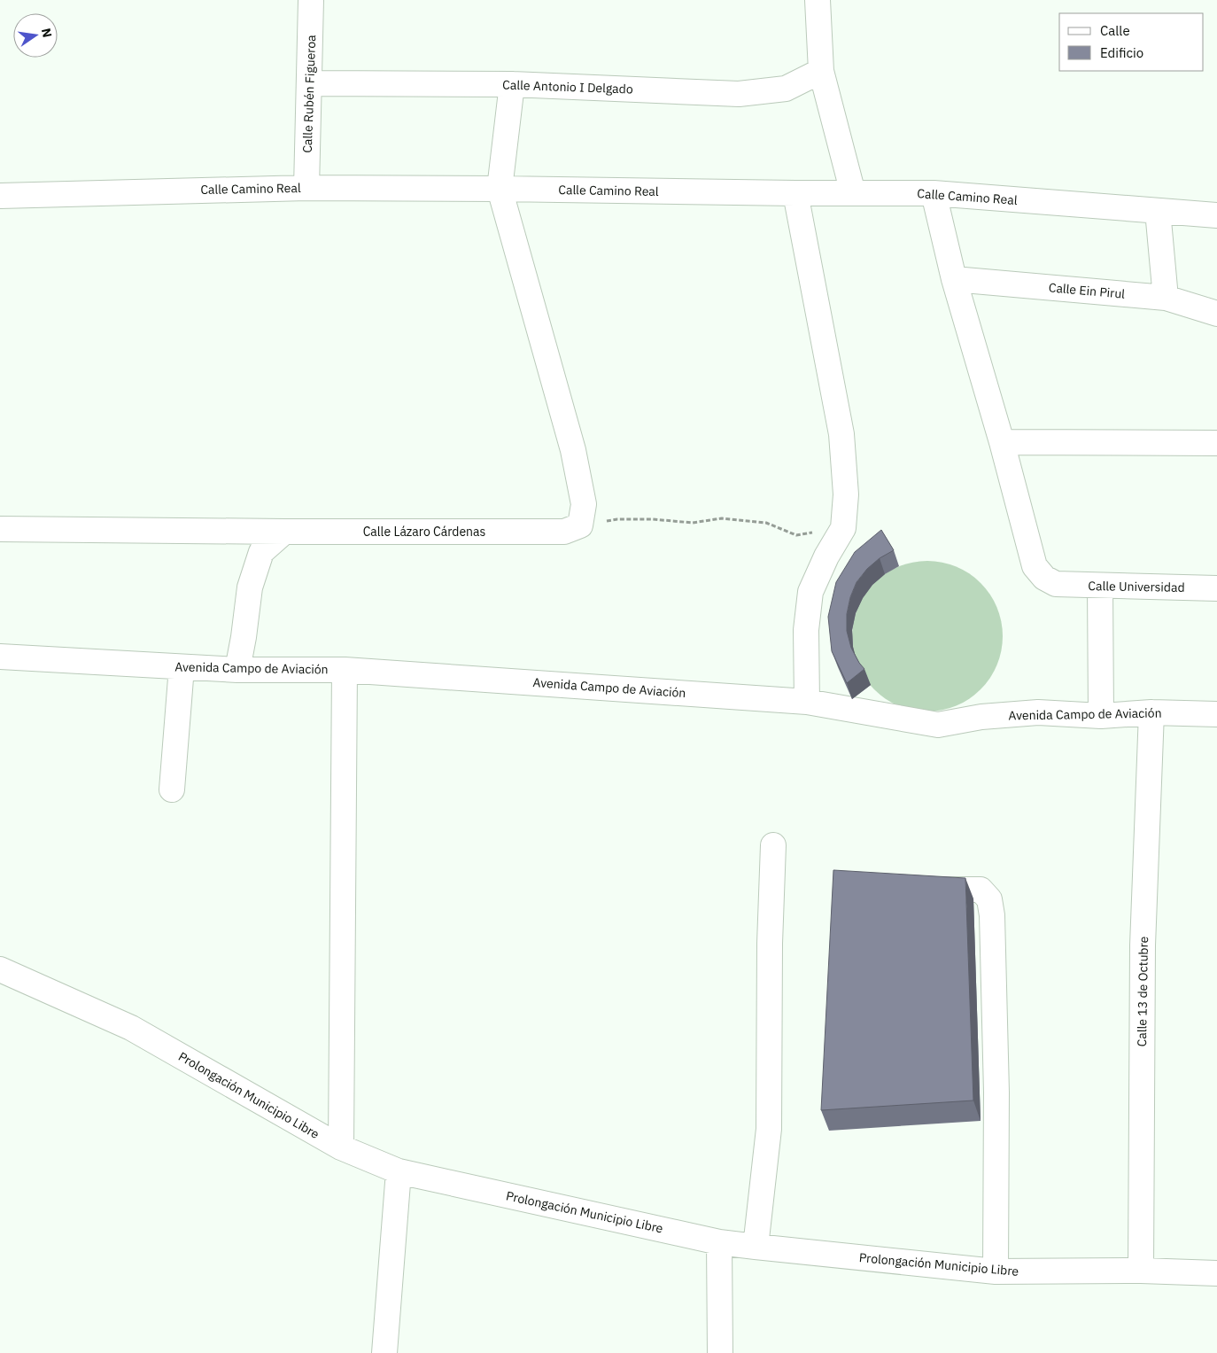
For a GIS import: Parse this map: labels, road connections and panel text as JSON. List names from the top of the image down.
{
  "streets": {
    "street": [
      "Calle Antonio I Delgado",
      "Calle Rubén Figueroa",
      "Calle Camino Real",
      "Calle Ein Pirul",
      "Calle Lázaro Cárdenas",
      "Calle Universidad",
      "Avenida Campo de Aviación",
      "Calle 13 de Octubre",
      "Prolongación Municipio Libre"
    ]
  },
  "crossings": [
    ["Calle Antonio I Delgado", "Calle Rubén Figueroa"],
    ["Calle Rubén Figueroa", "Calle Camino Real"],
    ["Avenida Campo de Aviación", "Calle 13 de Octubre"],
    ["Calle 13 de Octubre", "Prolongación Municipio Libre"]
  ],
  "legend": ["Calle", "Edificio"],
  "north": "right"
}
